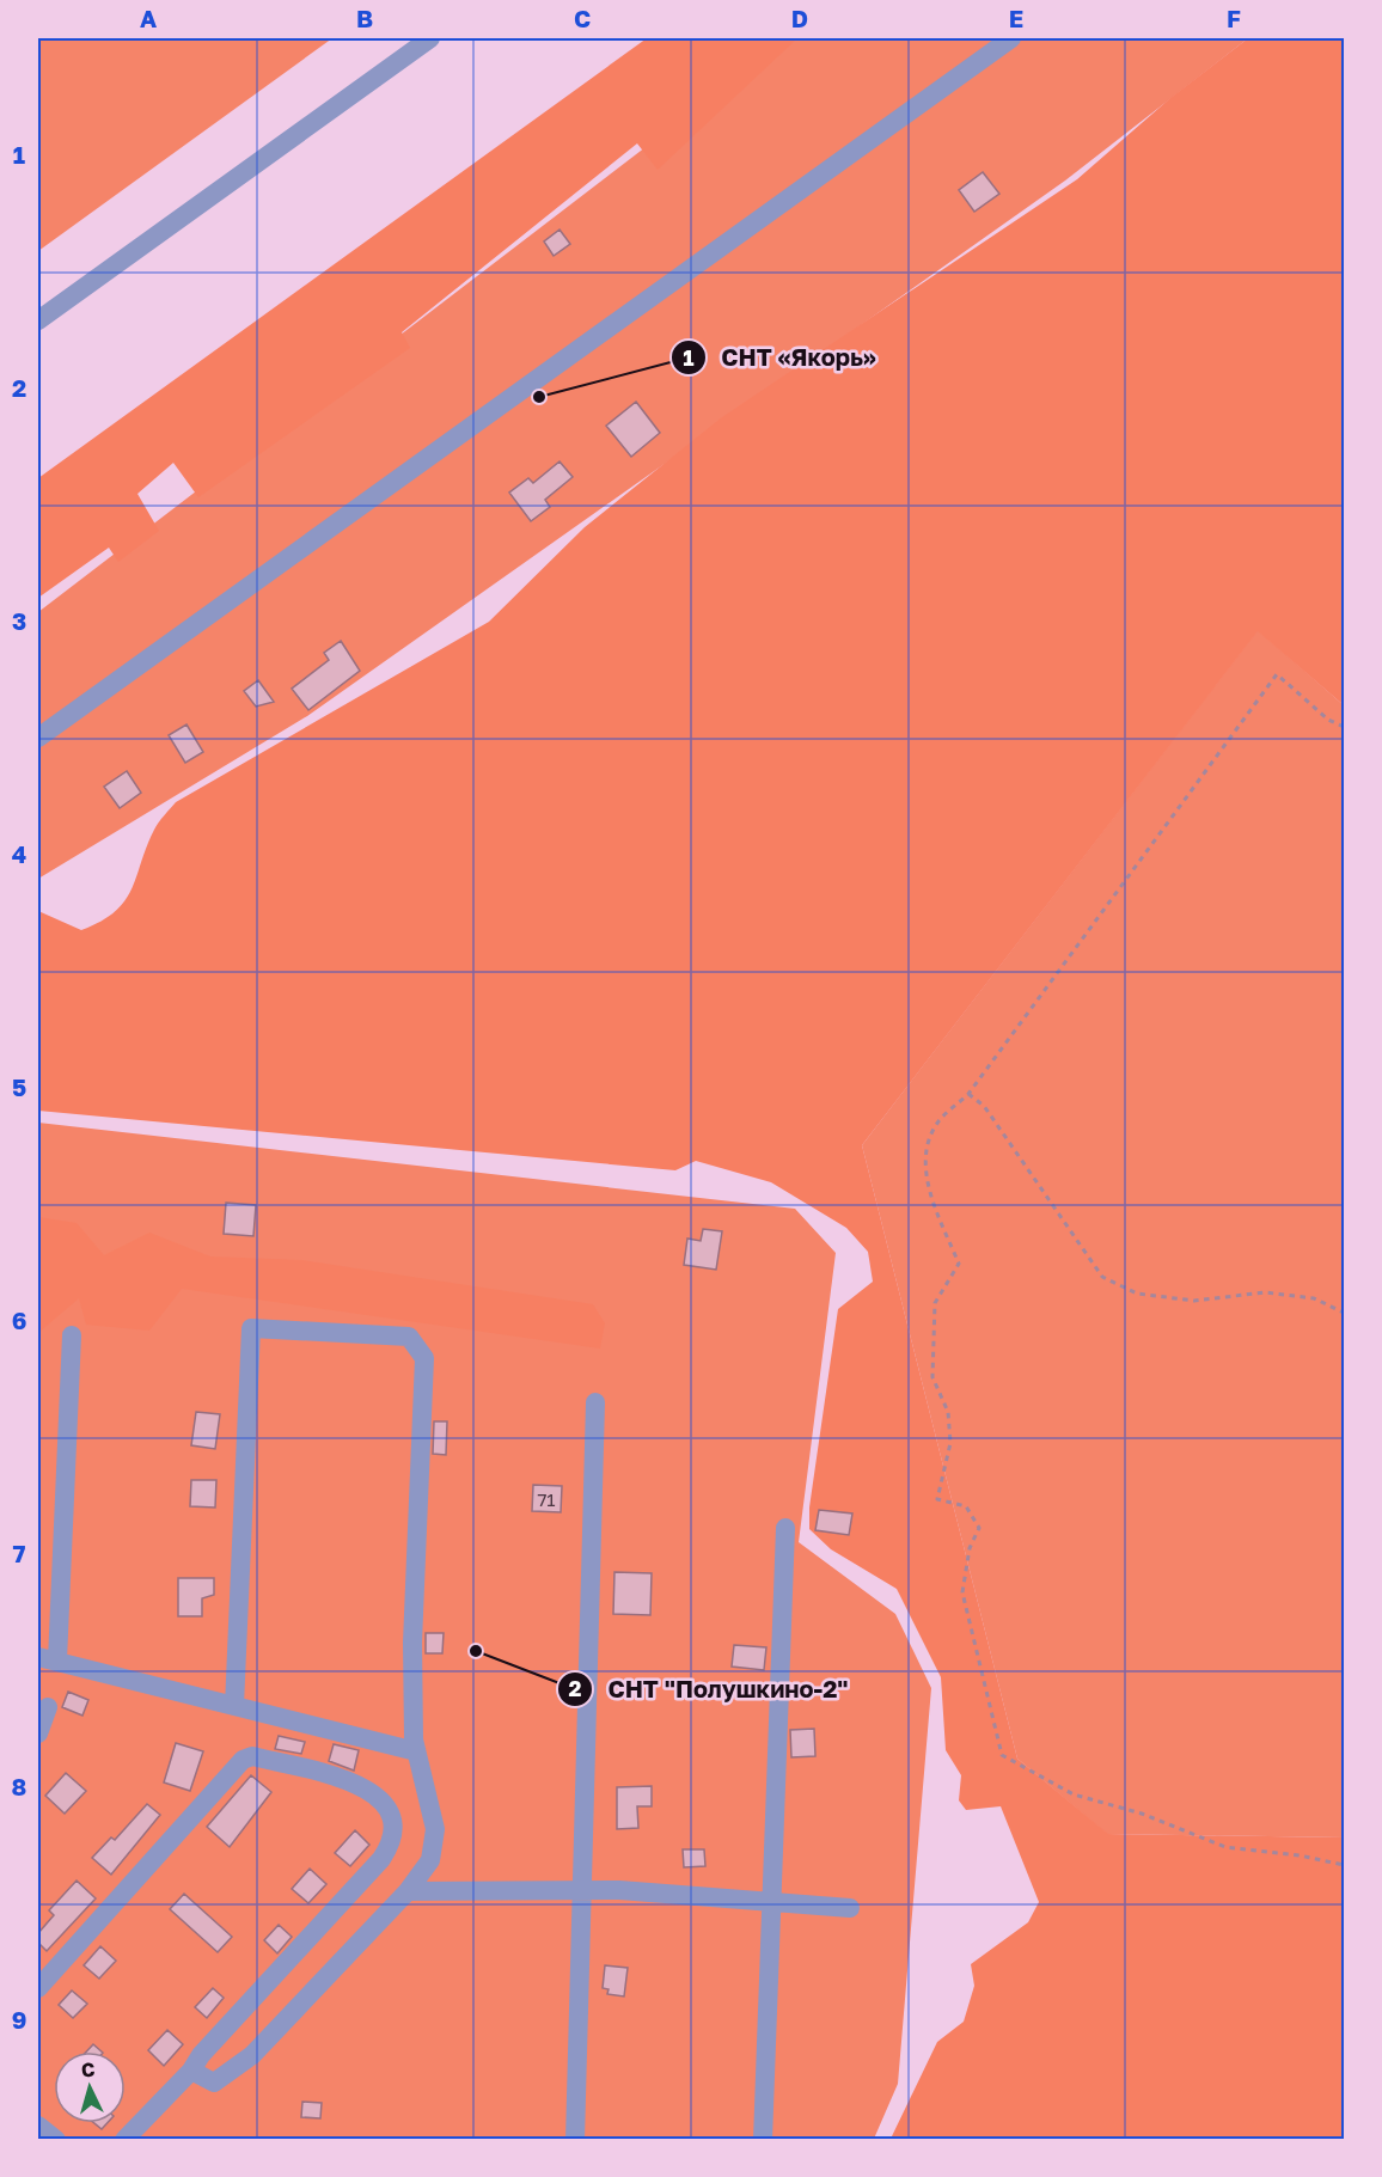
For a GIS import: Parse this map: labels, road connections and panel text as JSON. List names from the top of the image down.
{
  "places": ["СНТ «Якорь»", "СНТ \"Полушкино-2\""],
  "house_numbers": ["71"],
  "north": "top",
  "grid": {
    "columns": [
      "A",
      "B",
      "C",
      "D",
      "E",
      "F"
    ],
    "rows": [
      "1",
      "2",
      "3",
      "4",
      "5",
      "6",
      "7",
      "8",
      "9"
    ]
  }
}
